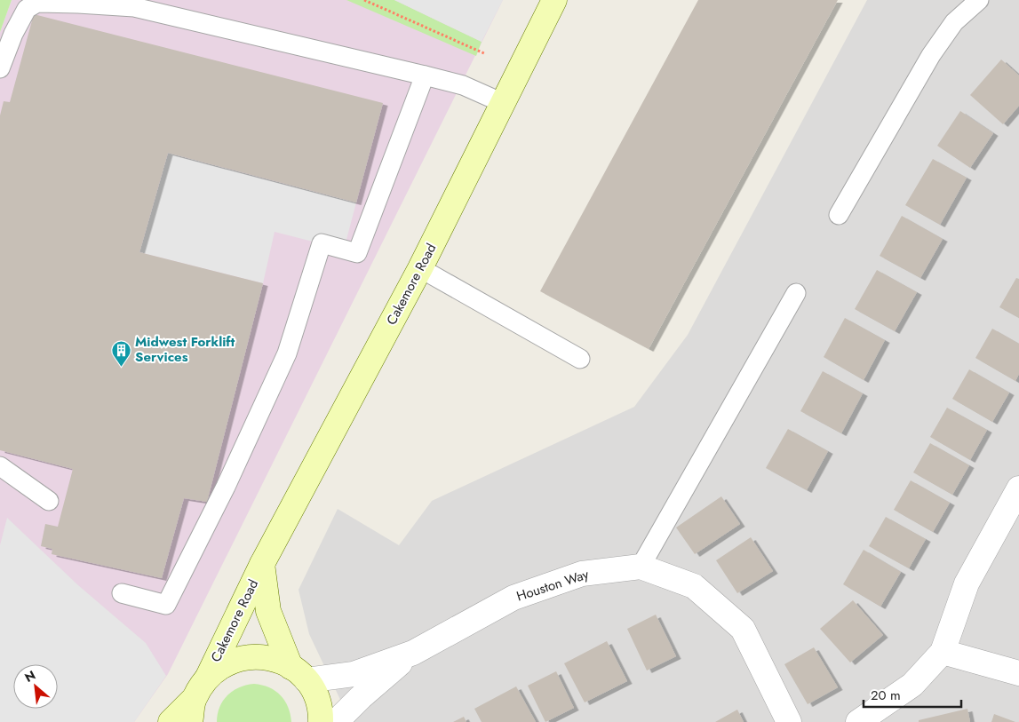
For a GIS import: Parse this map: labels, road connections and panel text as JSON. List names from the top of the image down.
{
  "streets": {
    "main road": ["Cakemore Road"],
    "street": ["Houston Way"]
  },
  "crossings": [
    ["Cakemore Road", "Houston Way"]
  ],
  "places": {
    "building": ["Midwest Forklift Services"]
  },
  "scale_bar": "20 m",
  "north": "top left"
}
